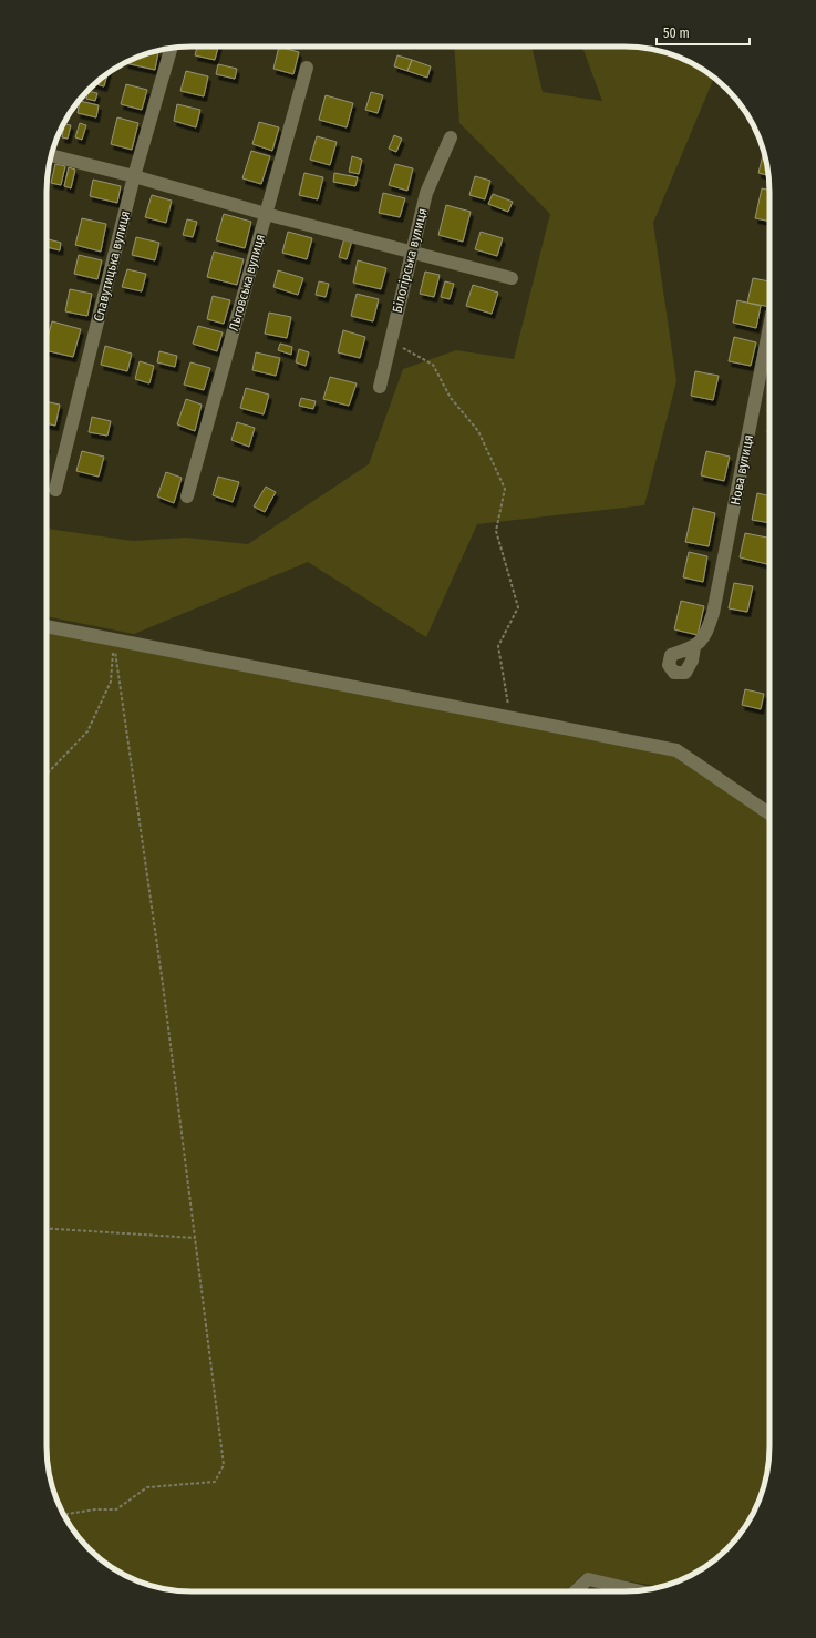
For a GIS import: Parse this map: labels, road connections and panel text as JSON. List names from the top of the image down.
{
  "streets": {
    "street": [
      "Білогірська вулиця",
      "Славутицька вулиця",
      "Льговська вулиця",
      "Нова вулиця"
    ]
  },
  "scale_bar": "50 m"
}
